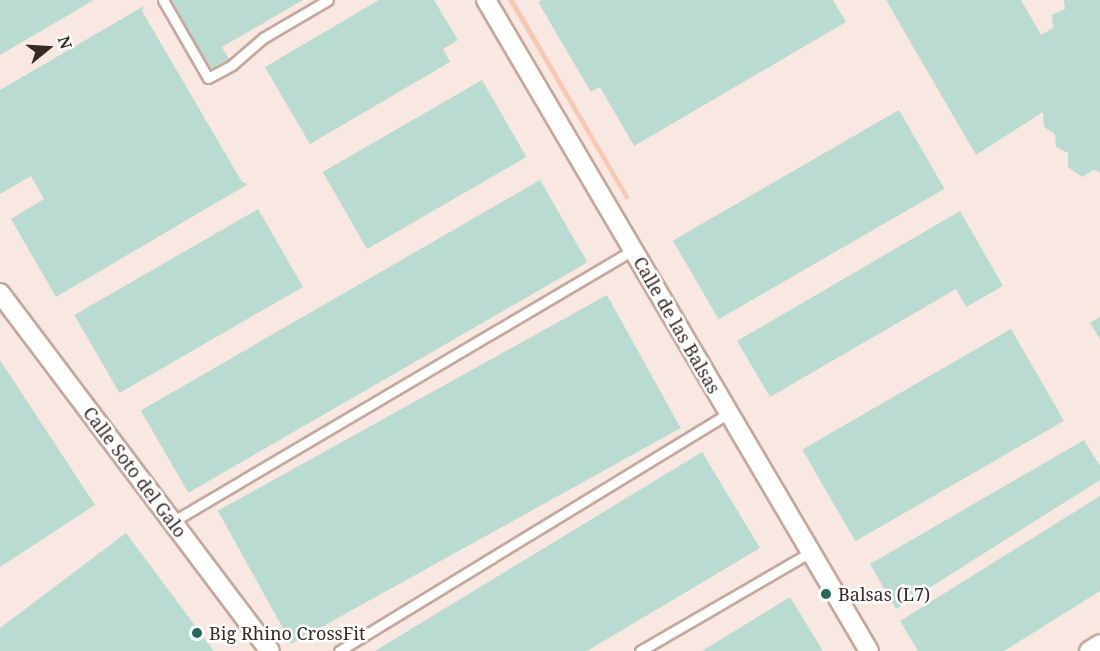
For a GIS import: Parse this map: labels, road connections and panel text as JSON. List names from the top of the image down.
{
  "streets": {
    "street": ["Calle de las Balsas", "Calle Soto del Galo"]
  },
  "places": ["Balsas (L7)", "Big Rhino CrossFit"],
  "north": "right"
}
